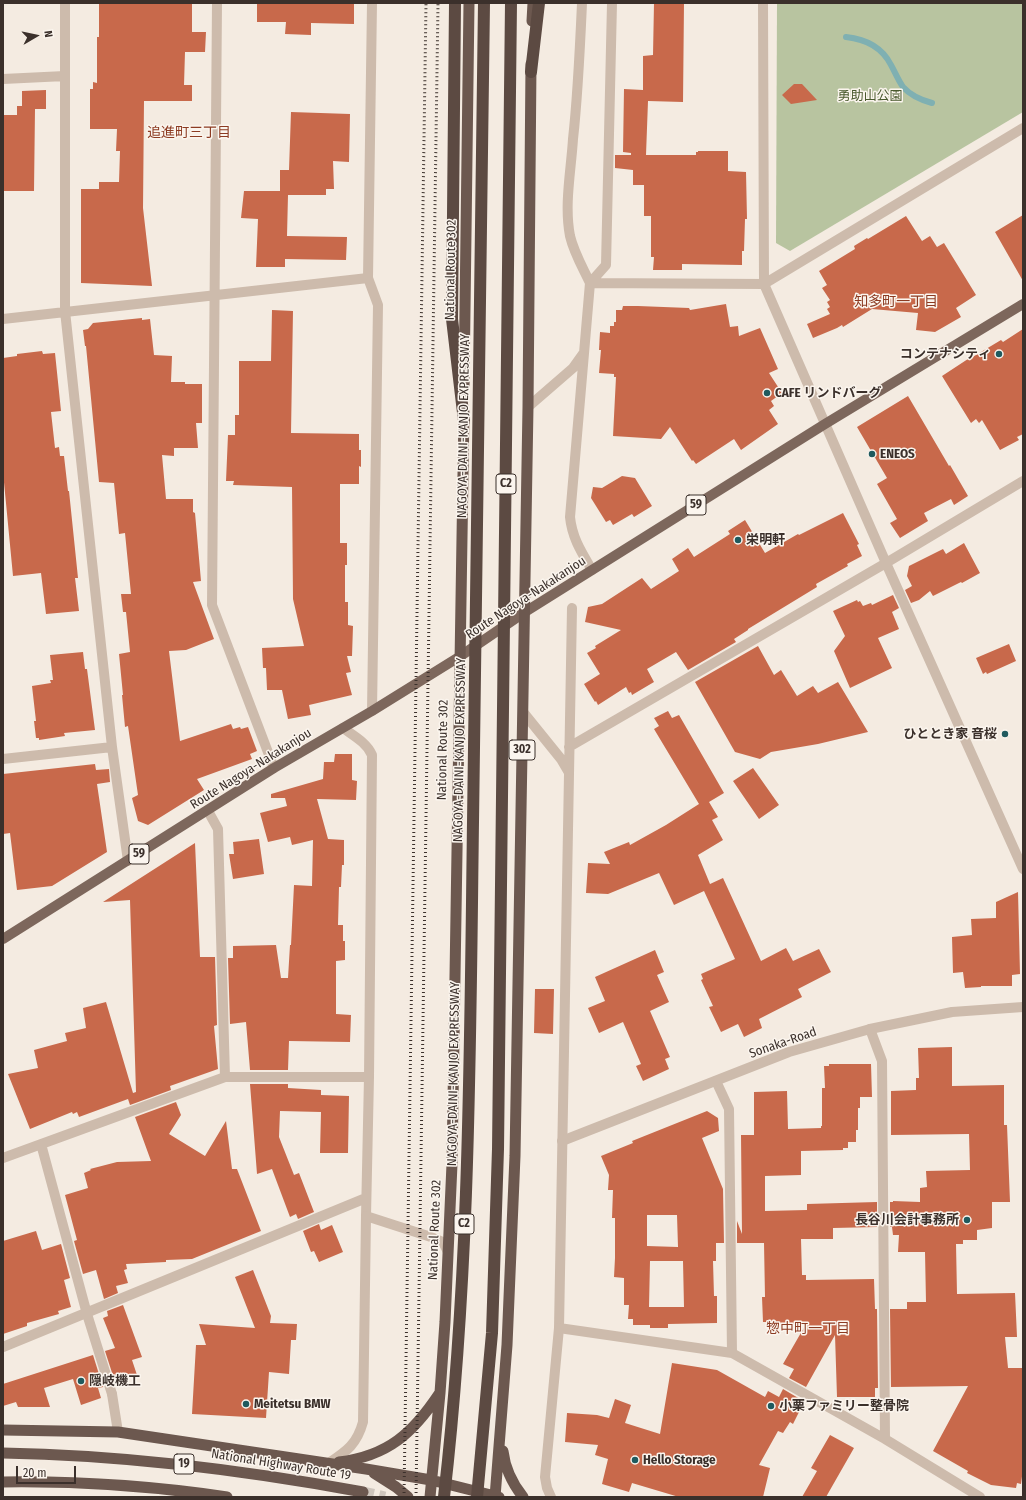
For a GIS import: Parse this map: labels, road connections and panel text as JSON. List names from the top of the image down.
{
  "streets": {
    "highway": [
      "National Route 302",
      "NAGOYA-DAINI-KANJO EXPRESSWAY",
      "C2",
      "302",
      "19",
      "National Highway Route 19"
    ],
    "main road": ["59", "Route Nagoya-Nakakanjou"],
    "street": ["Sonaka-Road"]
  },
  "crossings": [
    ["National Route 302", "Route Nagoya-Nakakanjou"],
    ["Route Nagoya-Nakakanjou", "302"]
  ],
  "districts": ["追進町三丁目", "知多町一丁目", "惣中町一丁目"],
  "parks": ["勇助山公園"],
  "places": [
    "コンテナシティ",
    "CAFE リンドバーグ",
    "ENEOS",
    "栄明軒",
    "ひととき家 音桜",
    "長谷川会計事務所",
    "隠岐機工",
    "Meitetsu BMW",
    "小栗ファミリー整骨院",
    "Hello Storage"
  ],
  "scale_bar": "20 m",
  "north": "right"
}
